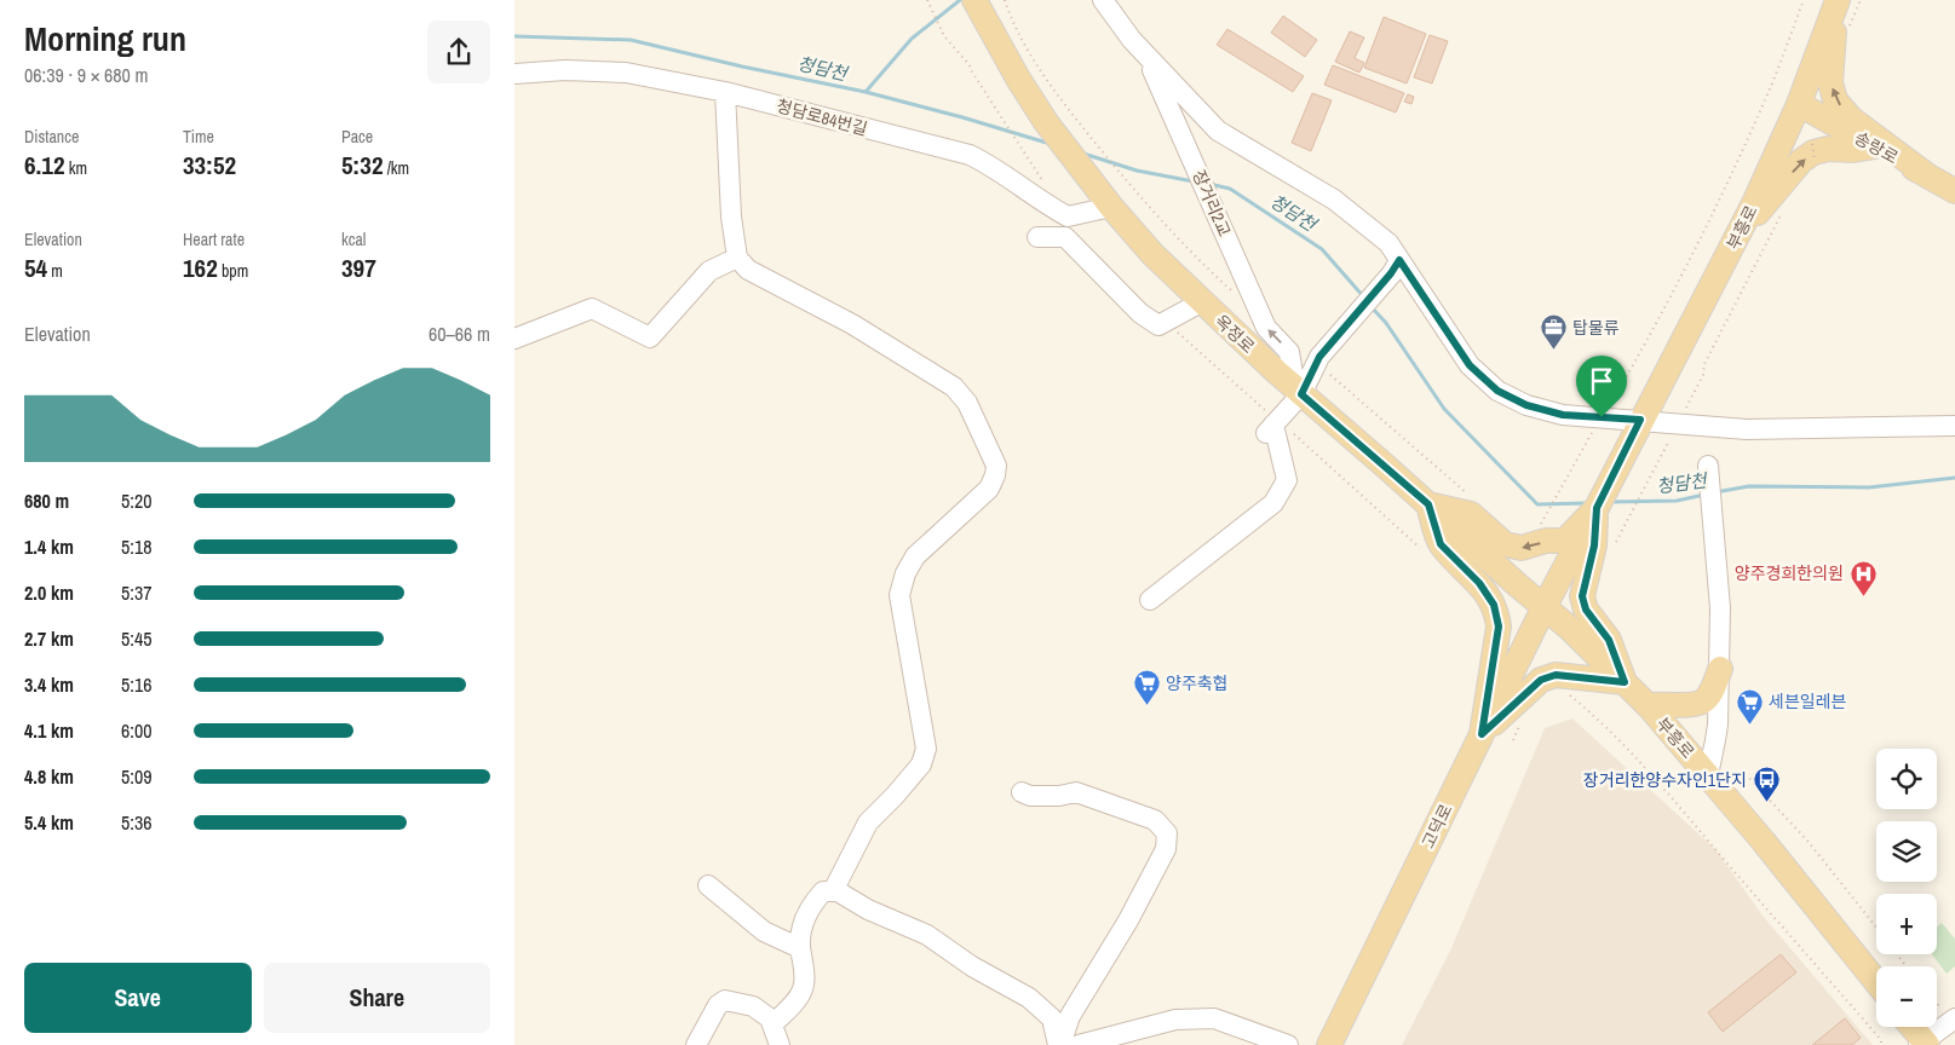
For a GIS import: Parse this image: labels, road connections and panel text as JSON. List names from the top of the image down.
{
  "streets": {
    "main road": [
      "송랑로",
      "부흥로",
      "옥정로",
      "고덕로"
    ],
    "street": ["청담로84번길", "장거리2교"]
  },
  "crossings": [
    ["청담로84번길", "옥정로"],
    ["송랑로", "부흥로"],
    ["장거리2교", "옥정로"],
    ["부흥로", "옥정로"],
    ["부흥로", "고덕로"],
    ["옥정로", "고덕로"]
  ],
  "one_way": ["장거리2교"],
  "water": ["청담천"],
  "places": {
    "office": ["탑물류"],
    "hospital": ["양주경희한의원"],
    "supermarket": ["양주축협", "세븐일레븐"],
    "bus stop": ["장거리한양수자인1단지"]
  },
  "page": {
    "heading": ["Morning run", "06:39 · 9 × 680 m"],
    "stats": [
      ["Distance", "6.12 km"],
      ["Time", "33:52"],
      ["Pace", "5:32 /km"],
      ["Elevation", "54 m"],
      ["Heart rate", "162 bpm"],
      ["kcal", "397"]
    ],
    "chart": ["Elevation", "60–66 m"],
    "list": [
      {
        "name": "680 m",
        "note": "5:20"
      },
      {
        "name": "1.4 km",
        "note": "5:18"
      },
      {
        "name": "2.0 km",
        "note": "5:37"
      },
      {
        "name": "2.7 km",
        "note": "5:45"
      },
      {
        "name": "3.4 km",
        "note": "5:16"
      },
      {
        "name": "4.1 km",
        "note": "6:00"
      },
      {
        "name": "4.8 km",
        "note": "5:09"
      },
      {
        "name": "5.4 km",
        "note": "5:36"
      }
    ],
    "map_buttons": ["+", "−"],
    "buttons": ["Save", "Share"]
  }
}
